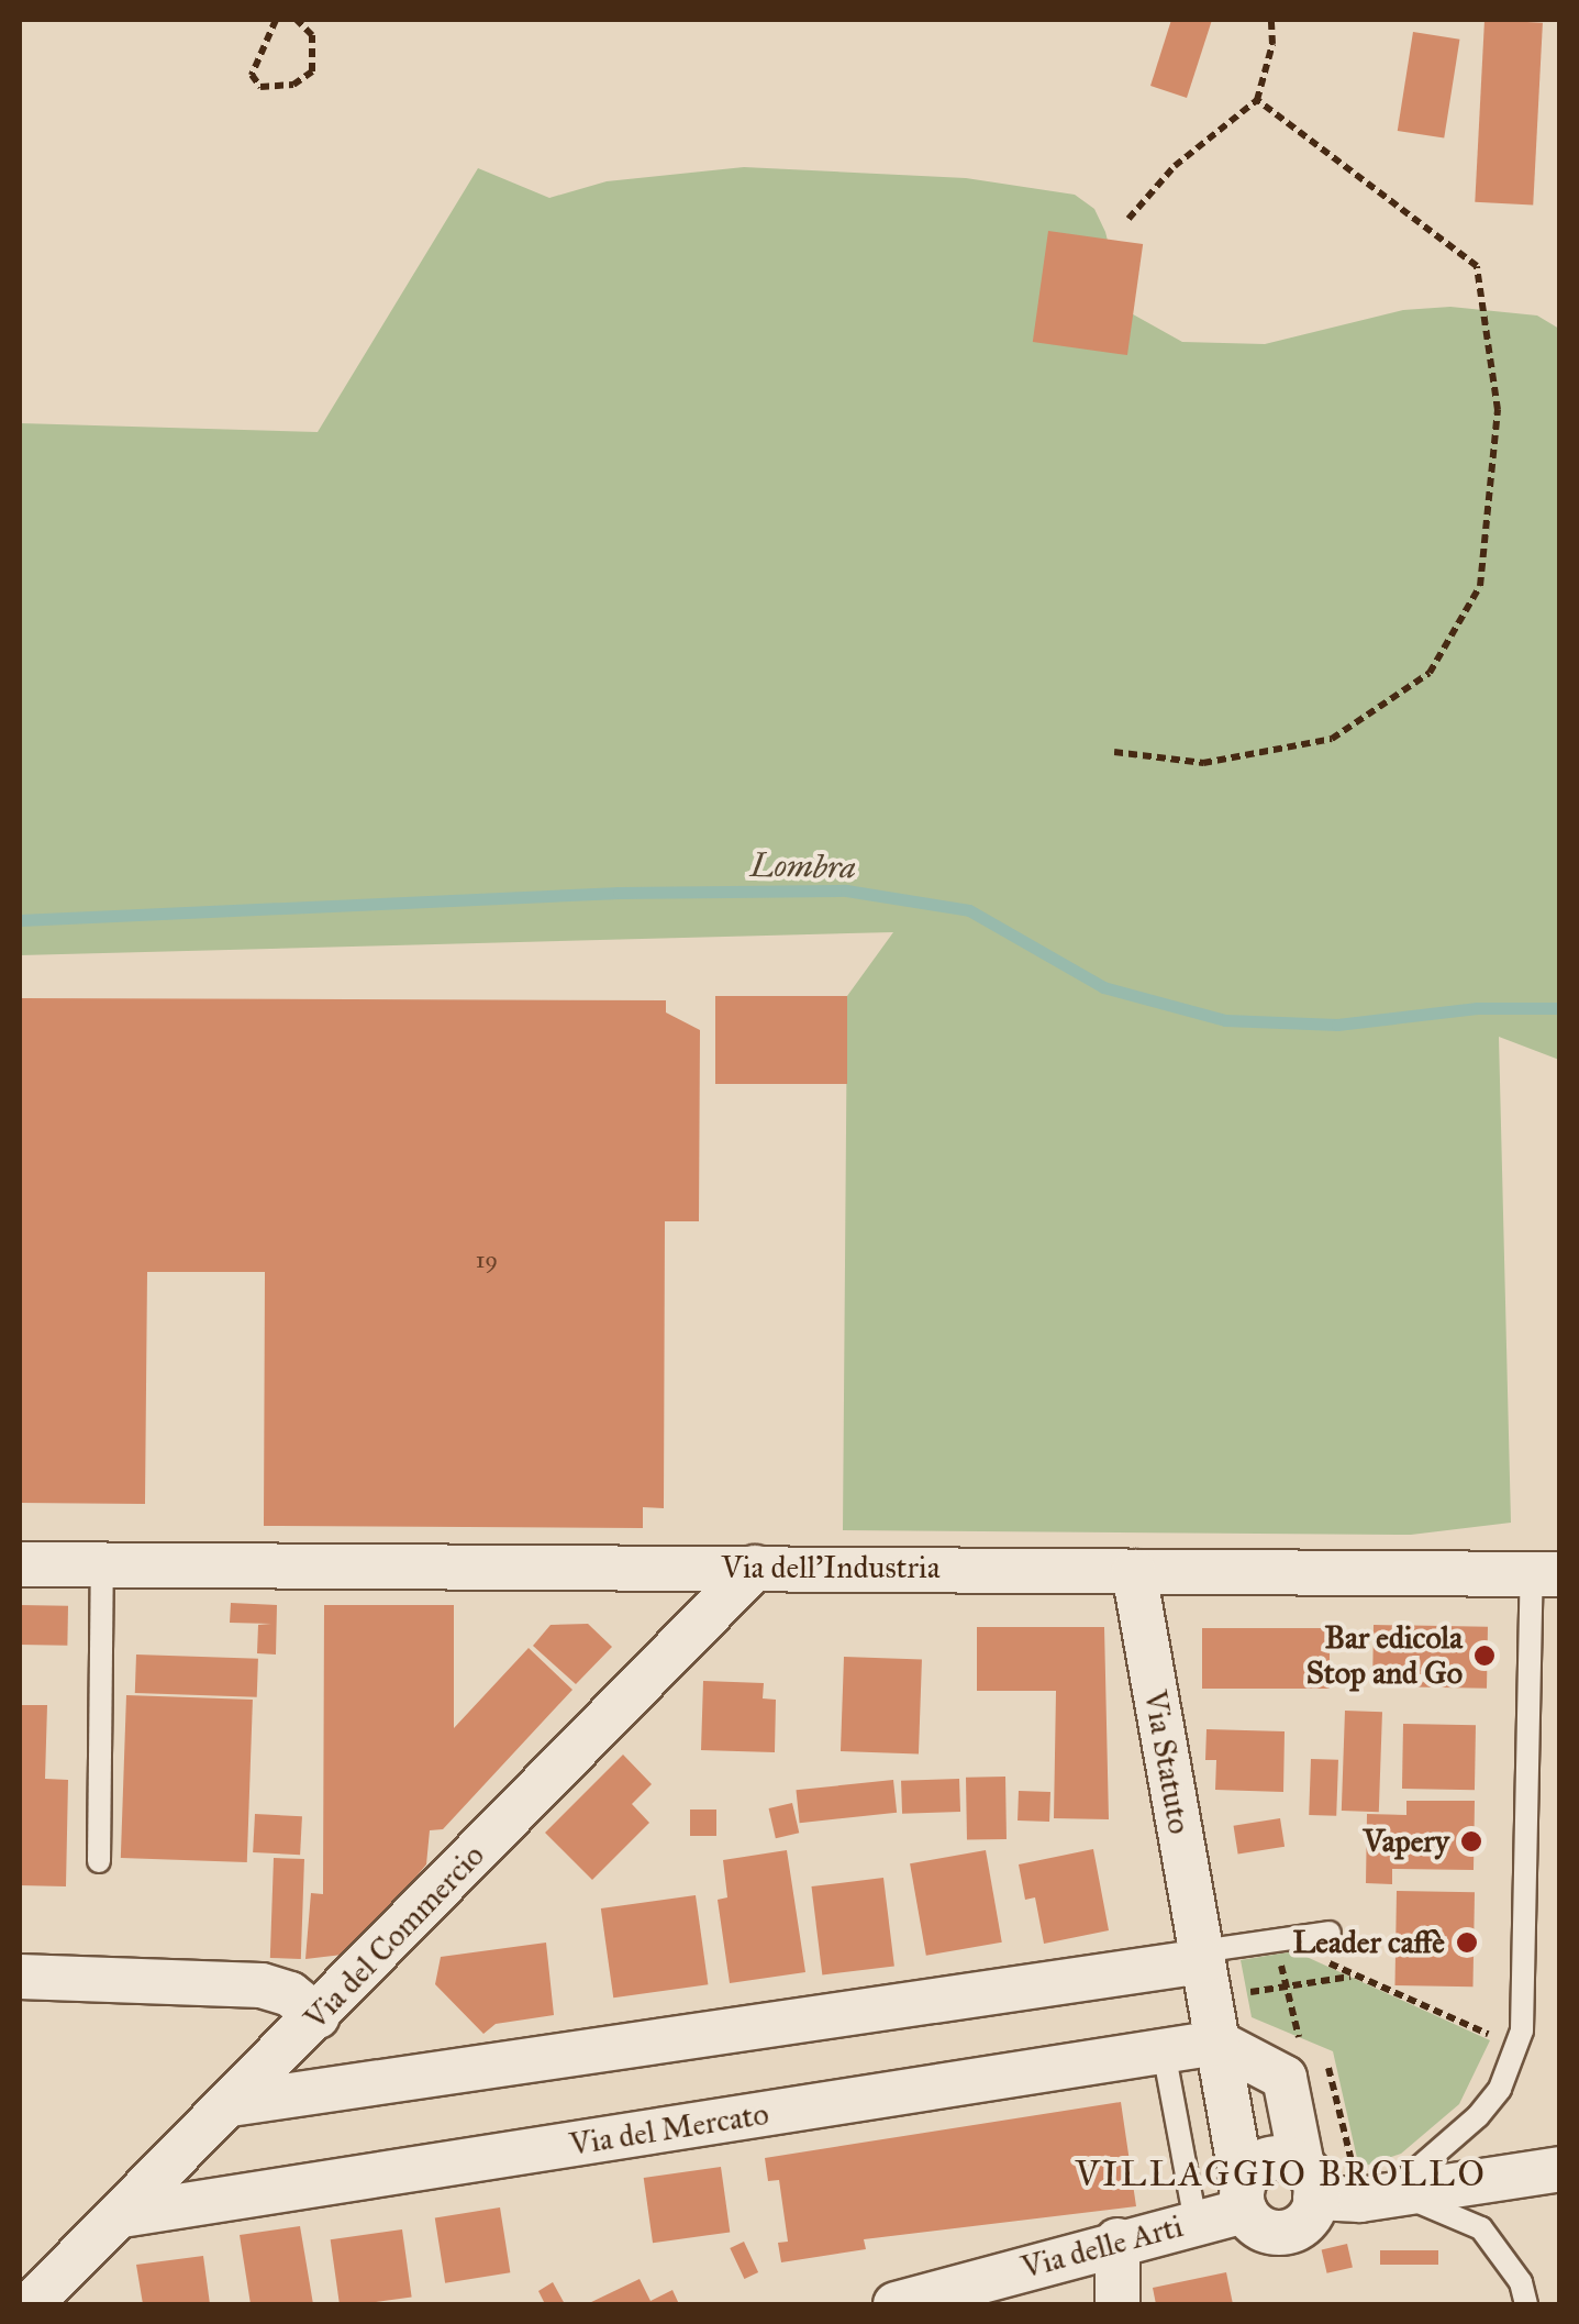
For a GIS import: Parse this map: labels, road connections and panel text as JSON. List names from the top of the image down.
{
  "streets": {
    "street": [
      "Via dell'Industria",
      "Via Statuto",
      "Via del Commercio",
      "Via del Mercato",
      "Via delle Arti"
    ]
  },
  "crossings": [
    ["Via dell'Industria", "Via Statuto"],
    ["Via dell'Industria", "Via del Commercio"],
    ["Via Statuto", "Via del Mercato"],
    ["Via Statuto", "Via delle Arti"],
    ["Via del Commercio", "Via del Mercato"]
  ],
  "districts": ["VILLAGGIO BROLLO"],
  "water": ["Lombra"],
  "places": ["Bar edicola Stop and Go", "Vapery", "Leader caffè"],
  "house_numbers": ["19"]
}
